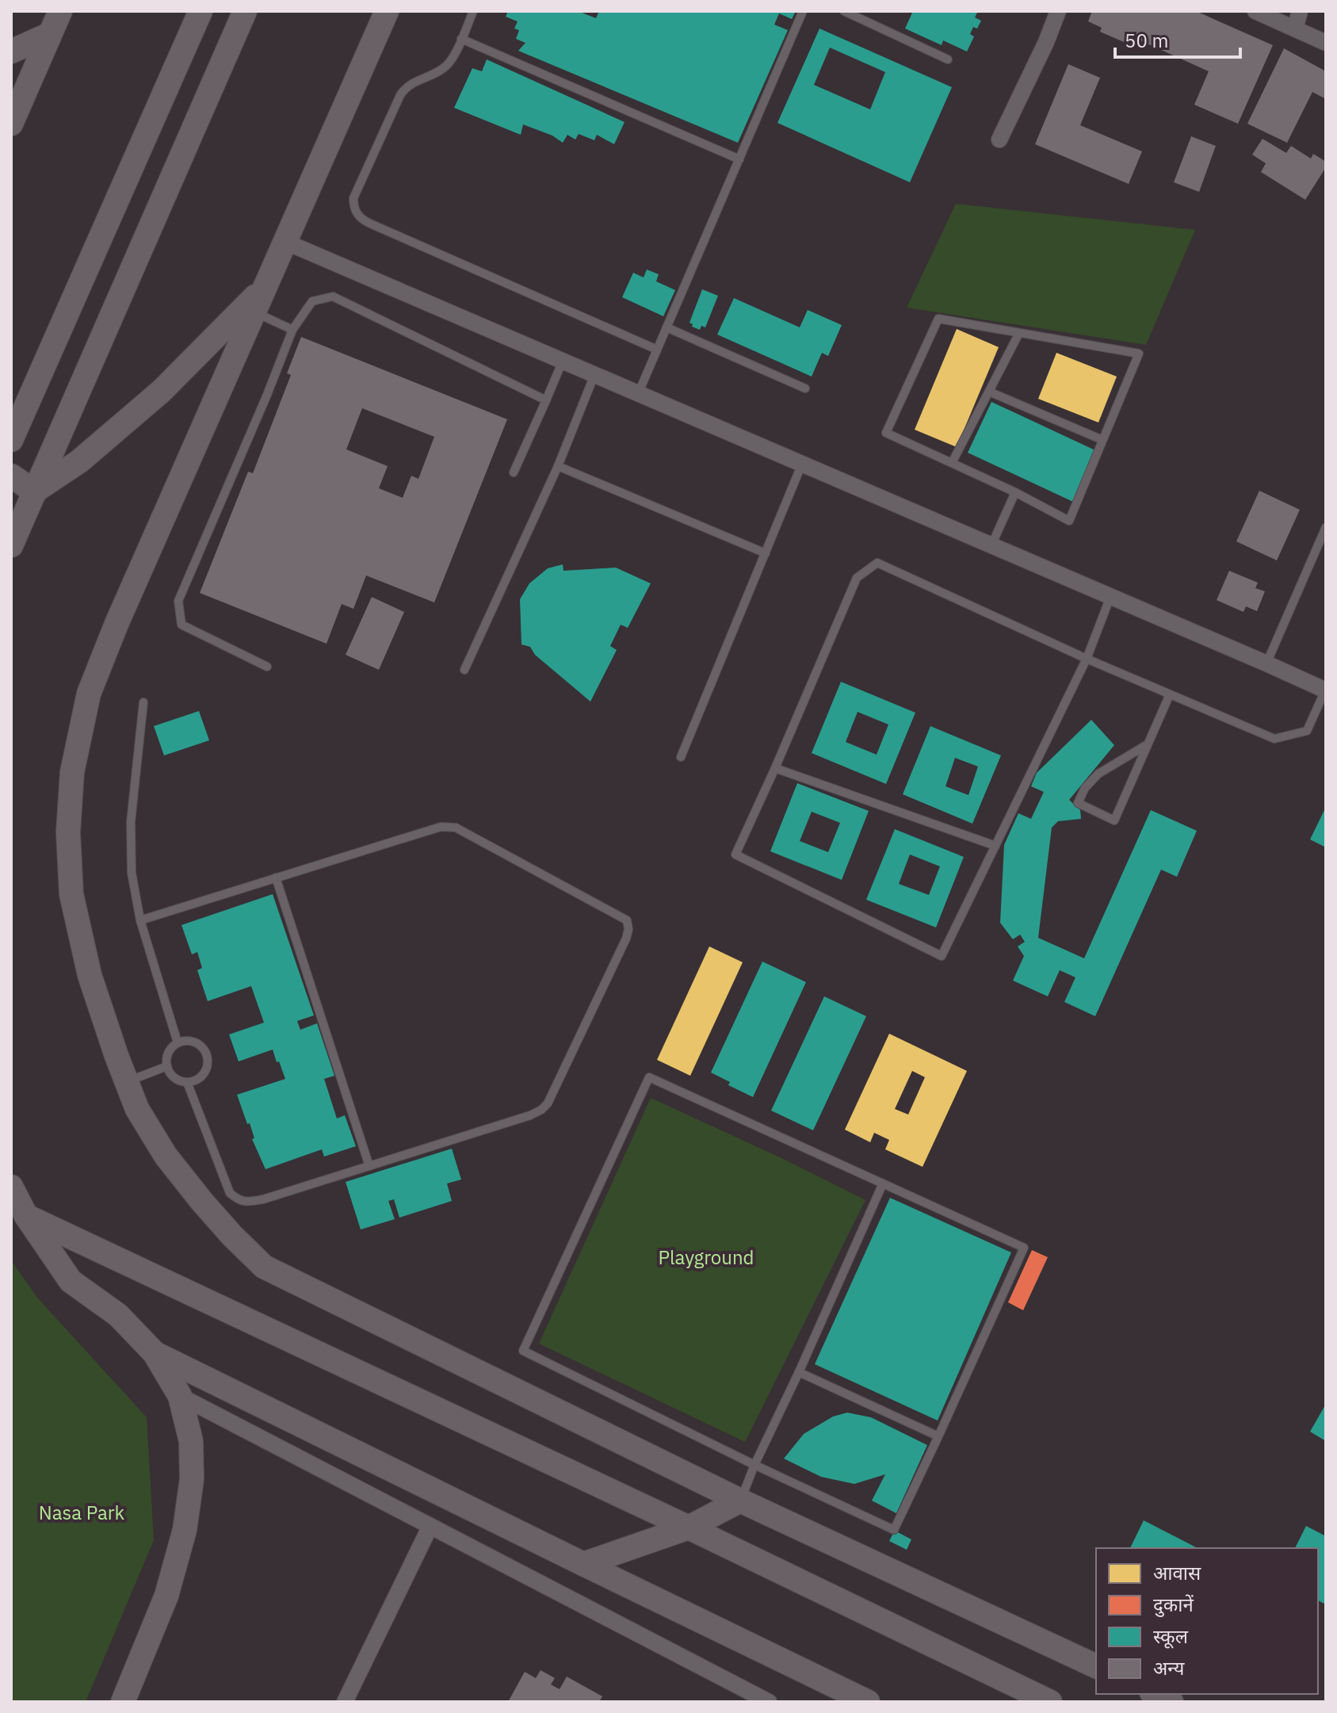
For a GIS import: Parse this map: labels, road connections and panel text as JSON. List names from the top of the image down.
{
  "parks": ["Playground", "Nasa Park"],
  "legend": [
    "आवास",
    "दुकानें",
    "स्कूल",
    "अन्य"
  ],
  "scale_bar": "50 m"
}
